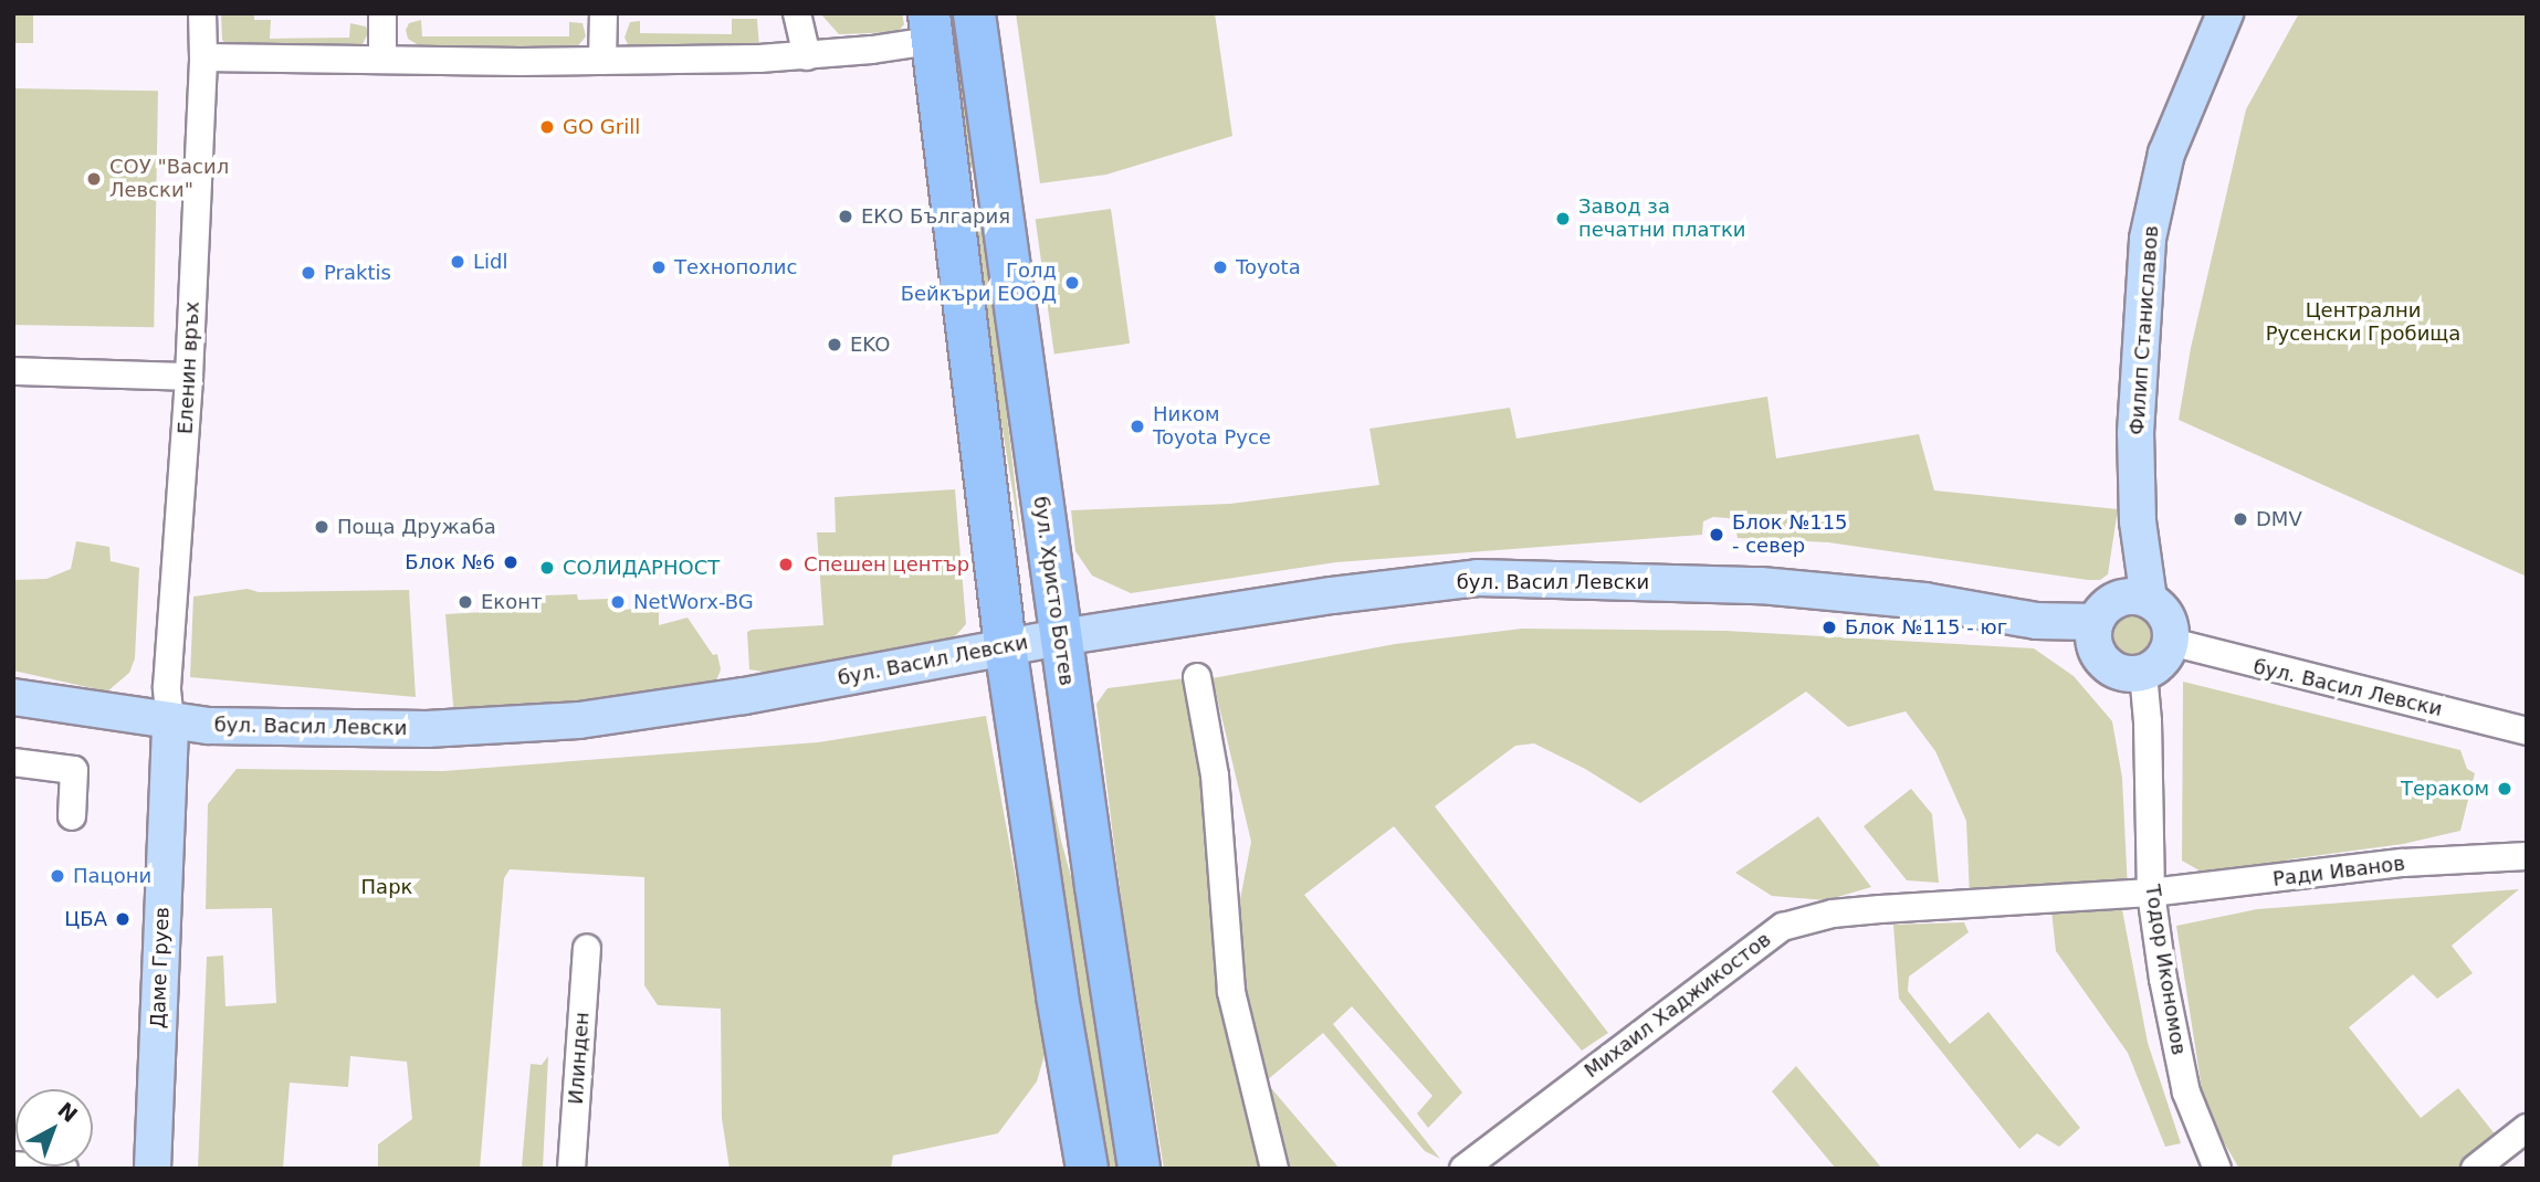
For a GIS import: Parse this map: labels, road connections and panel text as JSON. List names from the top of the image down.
{
  "streets": {
    "highway": ["бул. Христо Ботев"],
    "main road": ["Филип Станиславов", "бул. Васил Левски", "Даме Груев"],
    "street": [
      "Еленин връх",
      "Ради Иванов",
      "Тодор Икономов",
      "Михаил Хаджикостов",
      "Илинден"
    ]
  },
  "crossings": [
    ["Филип Станиславов", "бул. Васил Левски"],
    ["Филип Станиславов", "Тодор Икономов"],
    ["Еленин връх", "бул. Васил Левски"],
    ["Еленин връх", "Даме Груев"],
    ["бул. Васил Левски", "бул. Христо Ботев"],
    ["бул. Васил Левски", "Даме Груев"],
    ["бул. Васил Левски", "Тодор Икономов"],
    ["Ради Иванов", "Тодор Икономов"],
    ["Ради Иванов", "Михаил Хаджикостов"],
    ["Тодор Икономов", "Михаил Хаджикостов"]
  ],
  "parks": ["Централни Русенски Гробища", "Парк"],
  "places": [
    "GO Grill",
    "СОУ \"Васил Левски\"",
    "ЕКО България",
    "Завод за печатни платки",
    "Lidl",
    "Технополис",
    "Toyota",
    "Praktis",
    "Голд Бейкъри ЕООД",
    "EKO",
    "Ником Toyota Русе",
    "DMV",
    "Поща Дружаба",
    "Блок №115 - север",
    "Блок №6",
    "Спешен център",
    "СОЛИДАРНОСТ",
    "Еконт",
    "NetWorx-BG",
    "Блок №115 - юг",
    "Тераком",
    "Пацони",
    "ЦБА"
  ],
  "north": "top right"
}
